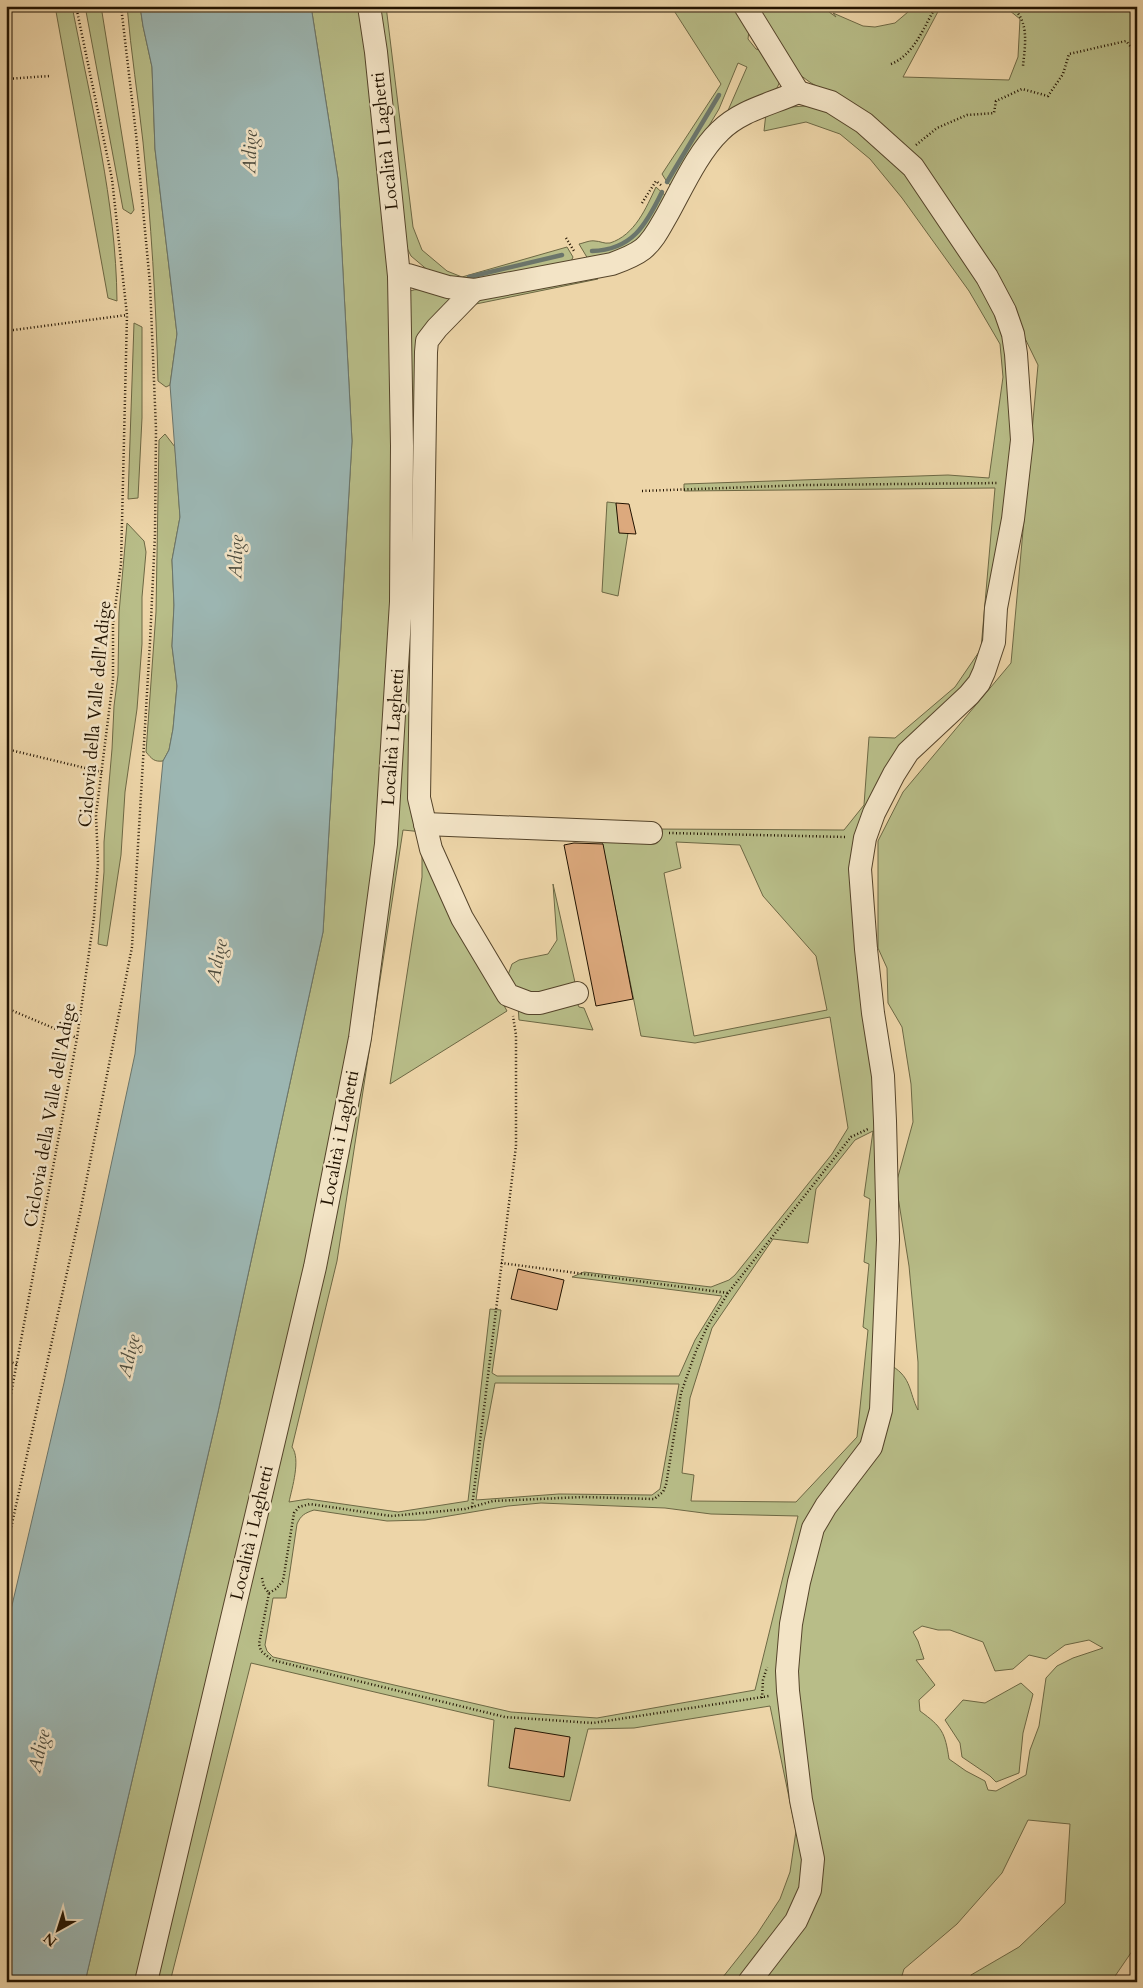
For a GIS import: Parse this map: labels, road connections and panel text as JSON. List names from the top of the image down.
{
  "streets": {
    "street": ["Località I Laghetti", "Località i Laghetti"],
    "path": ["Ciclovia della Valle dell'Adige"]
  },
  "crossings": [
    ["Località I Laghetti", "Località i Laghetti"]
  ],
  "water": ["Adige"],
  "north": "bottom left"
}
